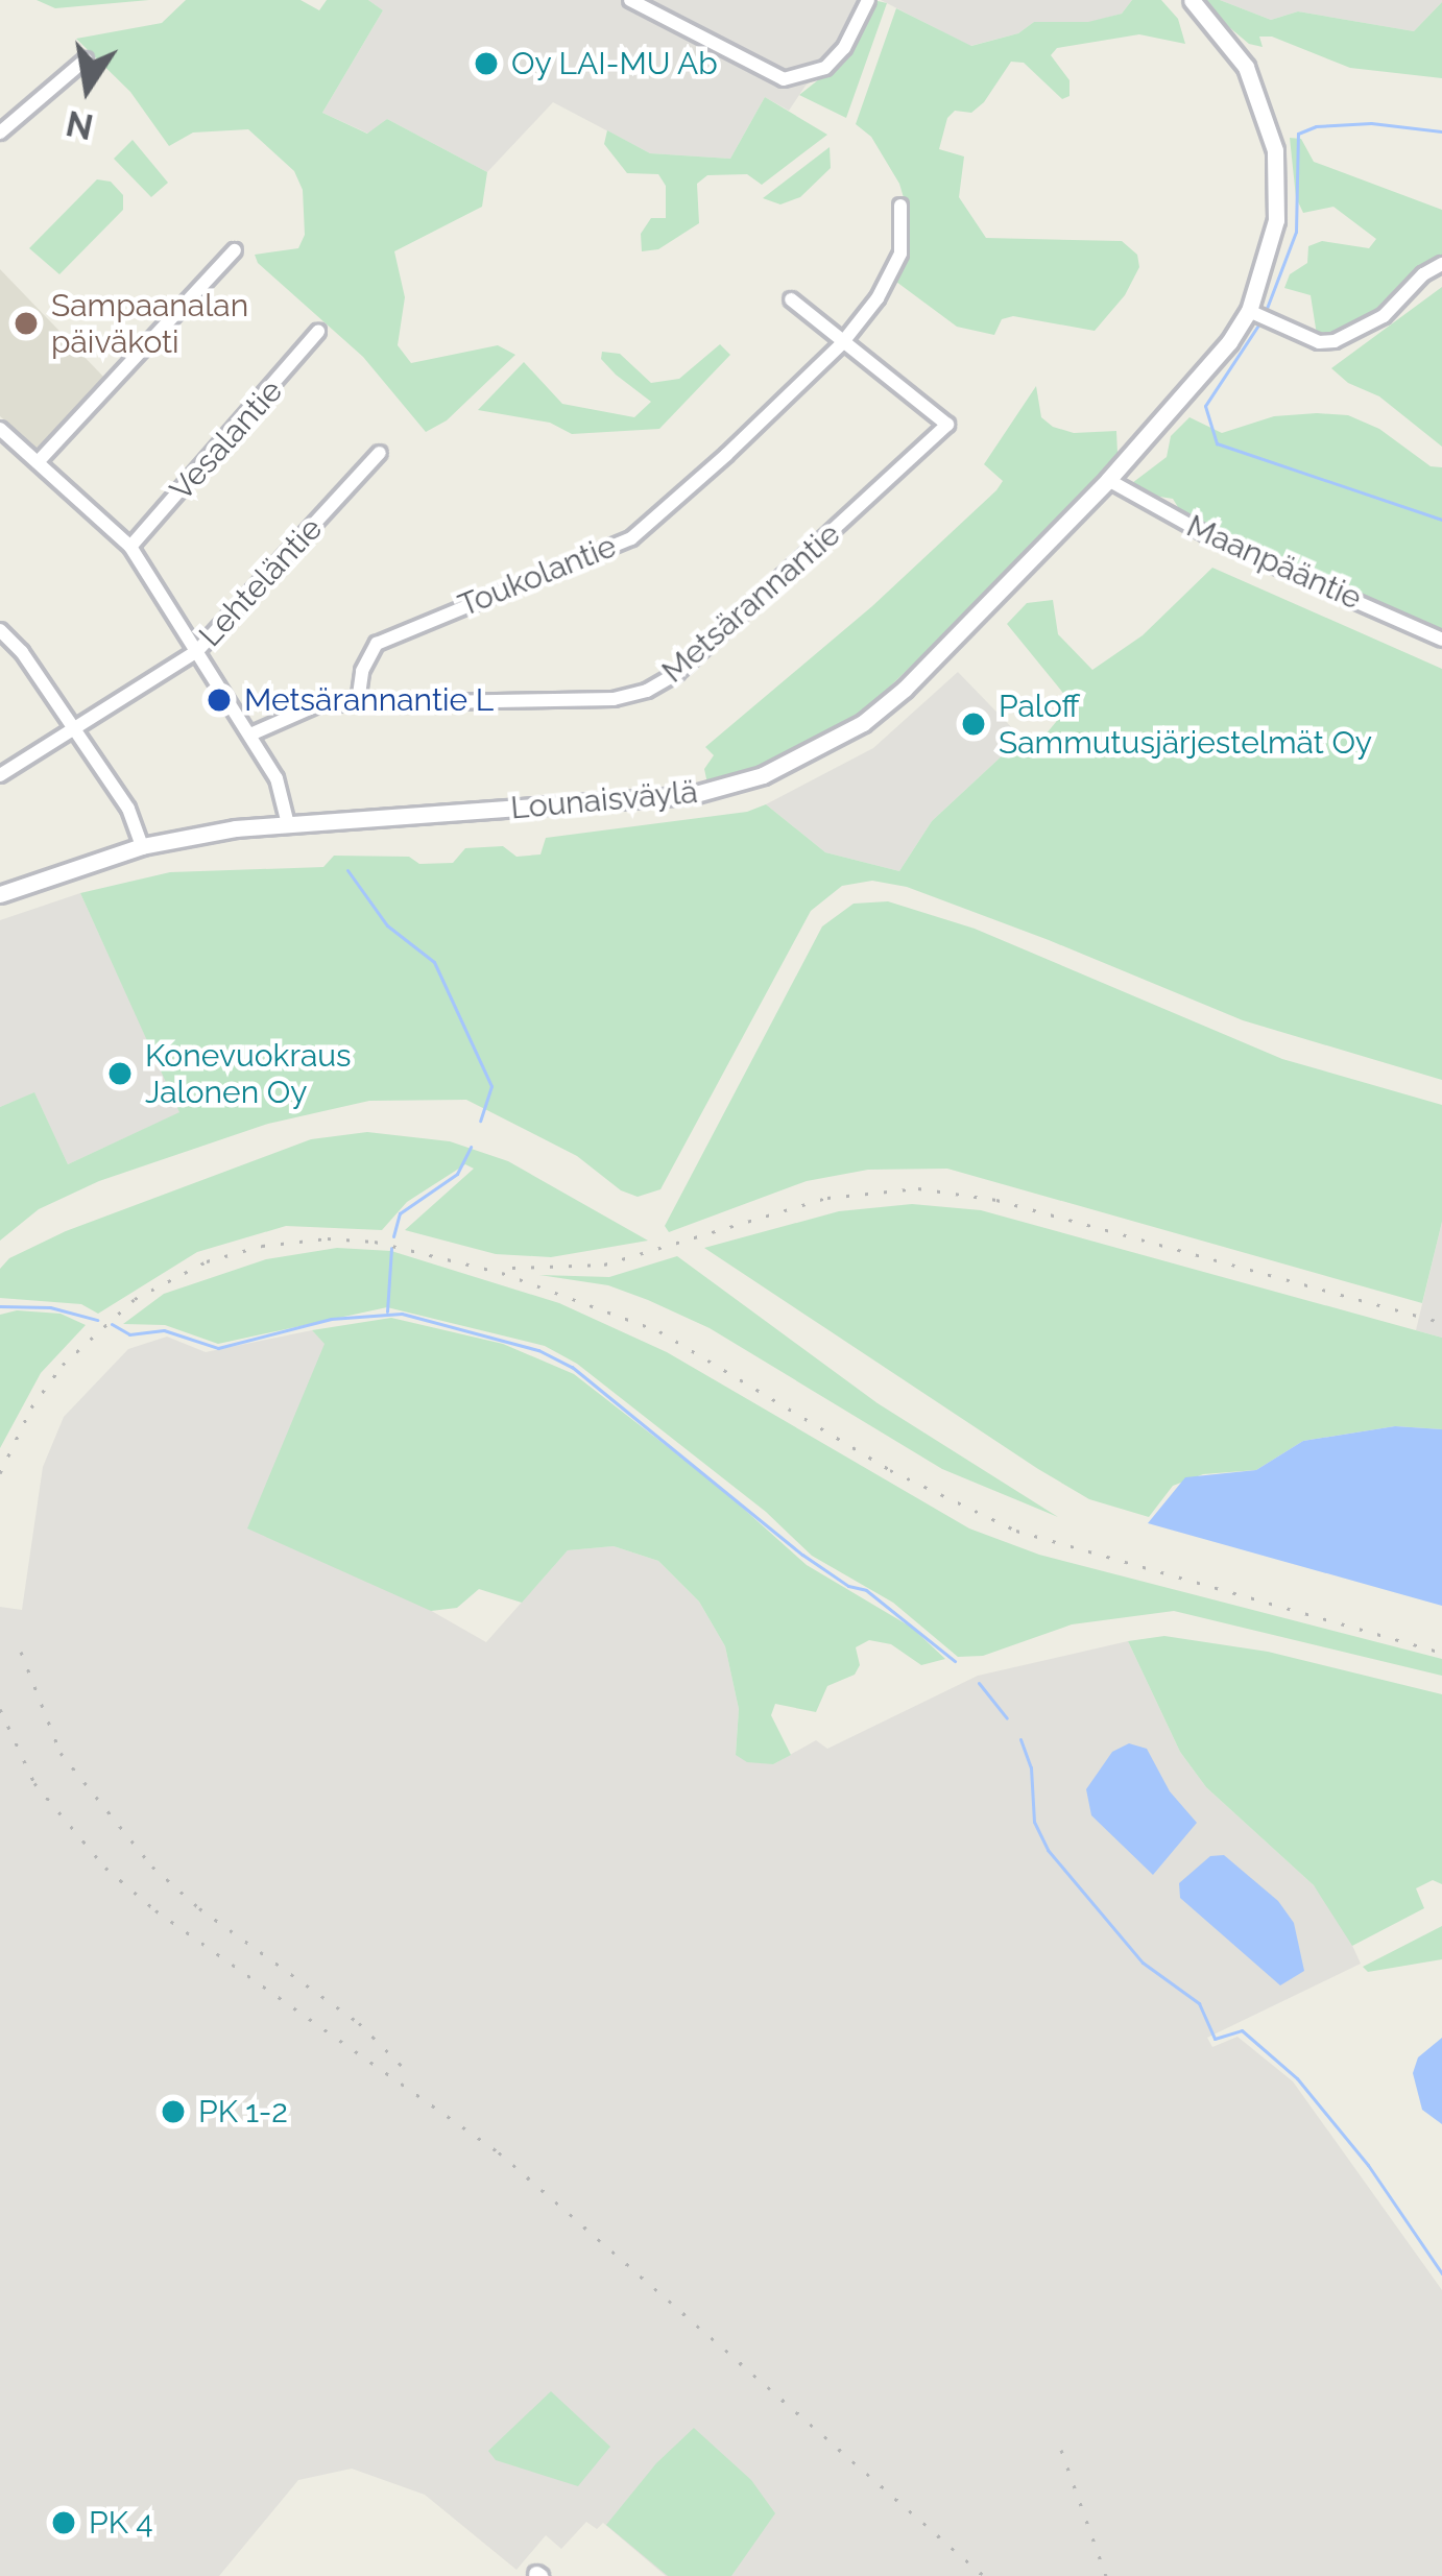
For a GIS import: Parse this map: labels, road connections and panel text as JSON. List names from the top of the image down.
{
  "streets": {
    "street": [
      "Vesalantie",
      "Maanpääntie",
      "Toukolantie",
      "Lehteläntie",
      "Metsärannantie",
      "Lounaisväylä"
    ]
  },
  "crossings": [
    ["Maanpääntie", "Lounaisväylä"],
    ["Toukolantie", "Metsärannantie"]
  ],
  "places": [
    "Oy LAI-MU Ab",
    "Sampaanalan päiväkoti",
    "Metsärannantie L",
    "Paloff Sammutusjärjestelmät Oy",
    "Konevuokraus Jalonen Oy",
    "PK 1-2",
    "PK 4"
  ],
  "north": "bottom"
}
